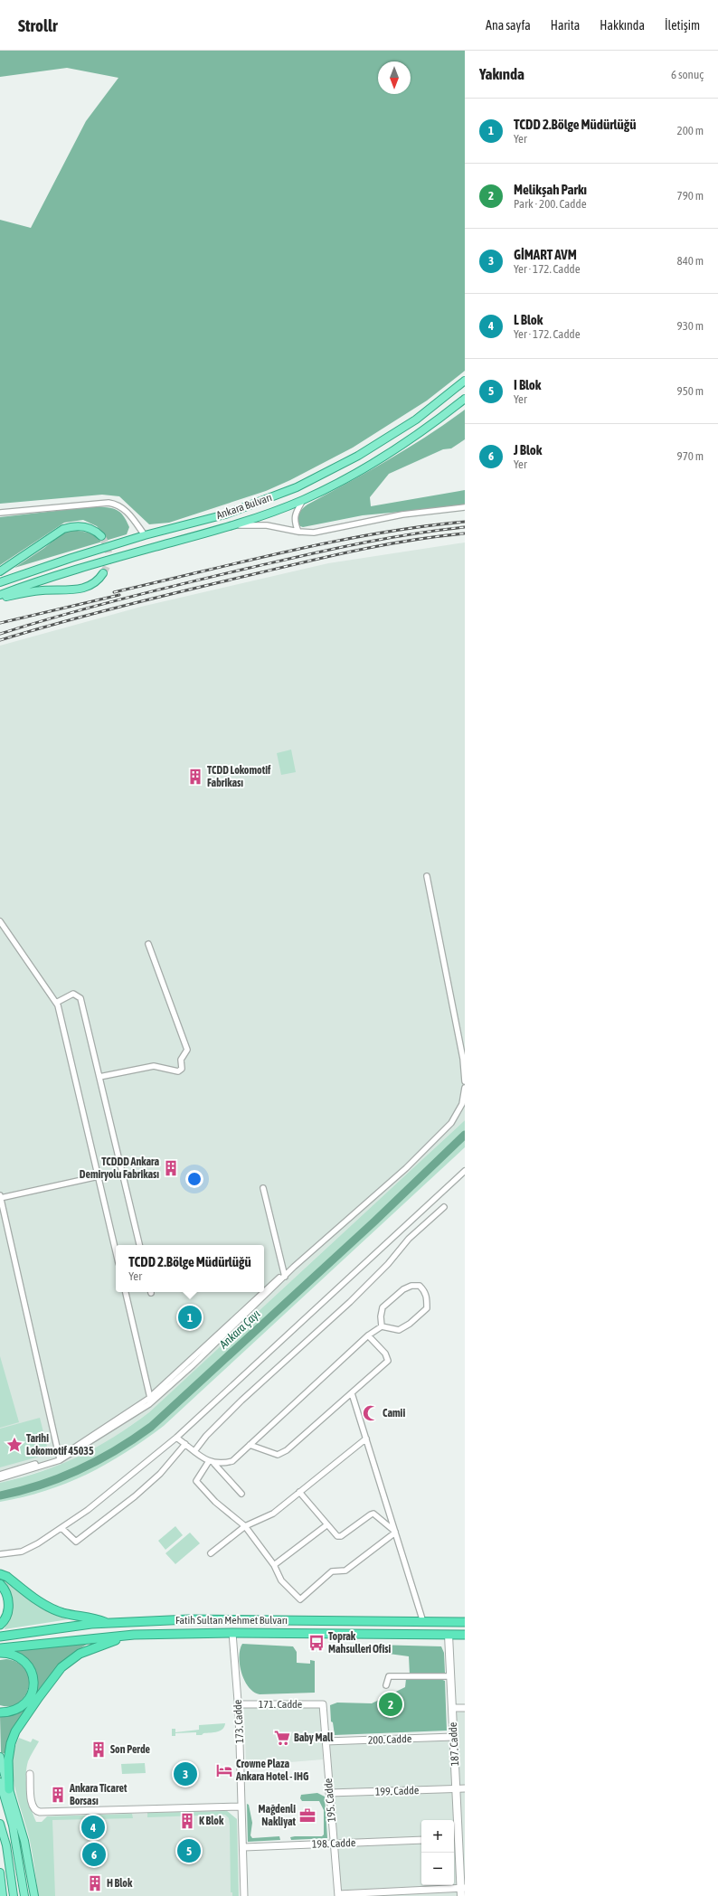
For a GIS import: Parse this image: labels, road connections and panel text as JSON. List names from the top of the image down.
{
  "streets": {
    "highway": ["Fatih Sultan Mehmet Bulvarı"],
    "main road": ["Ankara Bulvarı", "187. Cadde"],
    "street": [
      "171. Cadde",
      "173. Cadde",
      "200. Cadde",
      "199. Cadde",
      "195. Cadde",
      "198. Cadde"
    ]
  },
  "crossings": [
    ["Fatih Sultan Mehmet Bulvarı", "173. Cadde"],
    ["Fatih Sultan Mehmet Bulvarı", "187. Cadde"],
    ["171. Cadde", "173. Cadde"],
    ["171. Cadde", "195. Cadde"],
    ["173. Cadde", "198. Cadde"],
    ["200. Cadde", "187. Cadde"],
    ["200. Cadde", "195. Cadde"],
    ["187. Cadde", "199. Cadde"],
    ["199. Cadde", "195. Cadde"],
    ["195. Cadde", "198. Cadde"]
  ],
  "water": ["Ankara Çayı"],
  "places": {
    "building": [
      "TCDD Lokomotif Fabrikası",
      "TCDDD Ankara Demiryolu Fabrikası",
      "Son Perde",
      "Ankara Ticaret Borsası",
      "K Blok",
      "H Blok"
    ],
    "mosque": ["Camii"],
    "place": ["Tarihi Lokomotif 45035"],
    "bus stop": ["Toprak Mahsulleri Ofisi"],
    "supermarket": ["Baby Mall"],
    "hotel": ["Crowne Plaza Ankara Hotel - IHG"],
    "office": ["Mağdenli Nakliyat"]
  },
  "north": "bottom",
  "page": {
    "header": "Strollr",
    "nav": [
      "Ana sayfa",
      "Harita",
      "Hakkında",
      "İletişim"
    ],
    "heading": ["Yakında", "6 sonuç"],
    "list": [
      {
        "mark": "1",
        "name": "TCDD 2.Bölge Müdürlüğü",
        "note": "Yer",
        "value": "200 m"
      },
      {
        "mark": "2",
        "name": "Melikşah Parkı",
        "note": "Park · 200. Cadde",
        "value": "790 m"
      },
      {
        "mark": "3",
        "name": "GİMART AVM",
        "note": "Yer · 172. Cadde",
        "value": "840 m"
      },
      {
        "mark": "4",
        "name": "L Blok",
        "note": "Yer · 172. Cadde",
        "value": "930 m"
      },
      {
        "mark": "5",
        "name": "I Blok",
        "note": "Yer",
        "value": "950 m"
      },
      {
        "mark": "6",
        "name": "J Blok",
        "note": "Yer",
        "value": "970 m"
      }
    ],
    "popup": ["TCDD 2.Bölge Müdürlüğü", "Yer"],
    "pins": [
      "1",
      "2",
      "3",
      "4",
      "5",
      "6"
    ],
    "map_buttons": ["+", "−"]
  }
}
